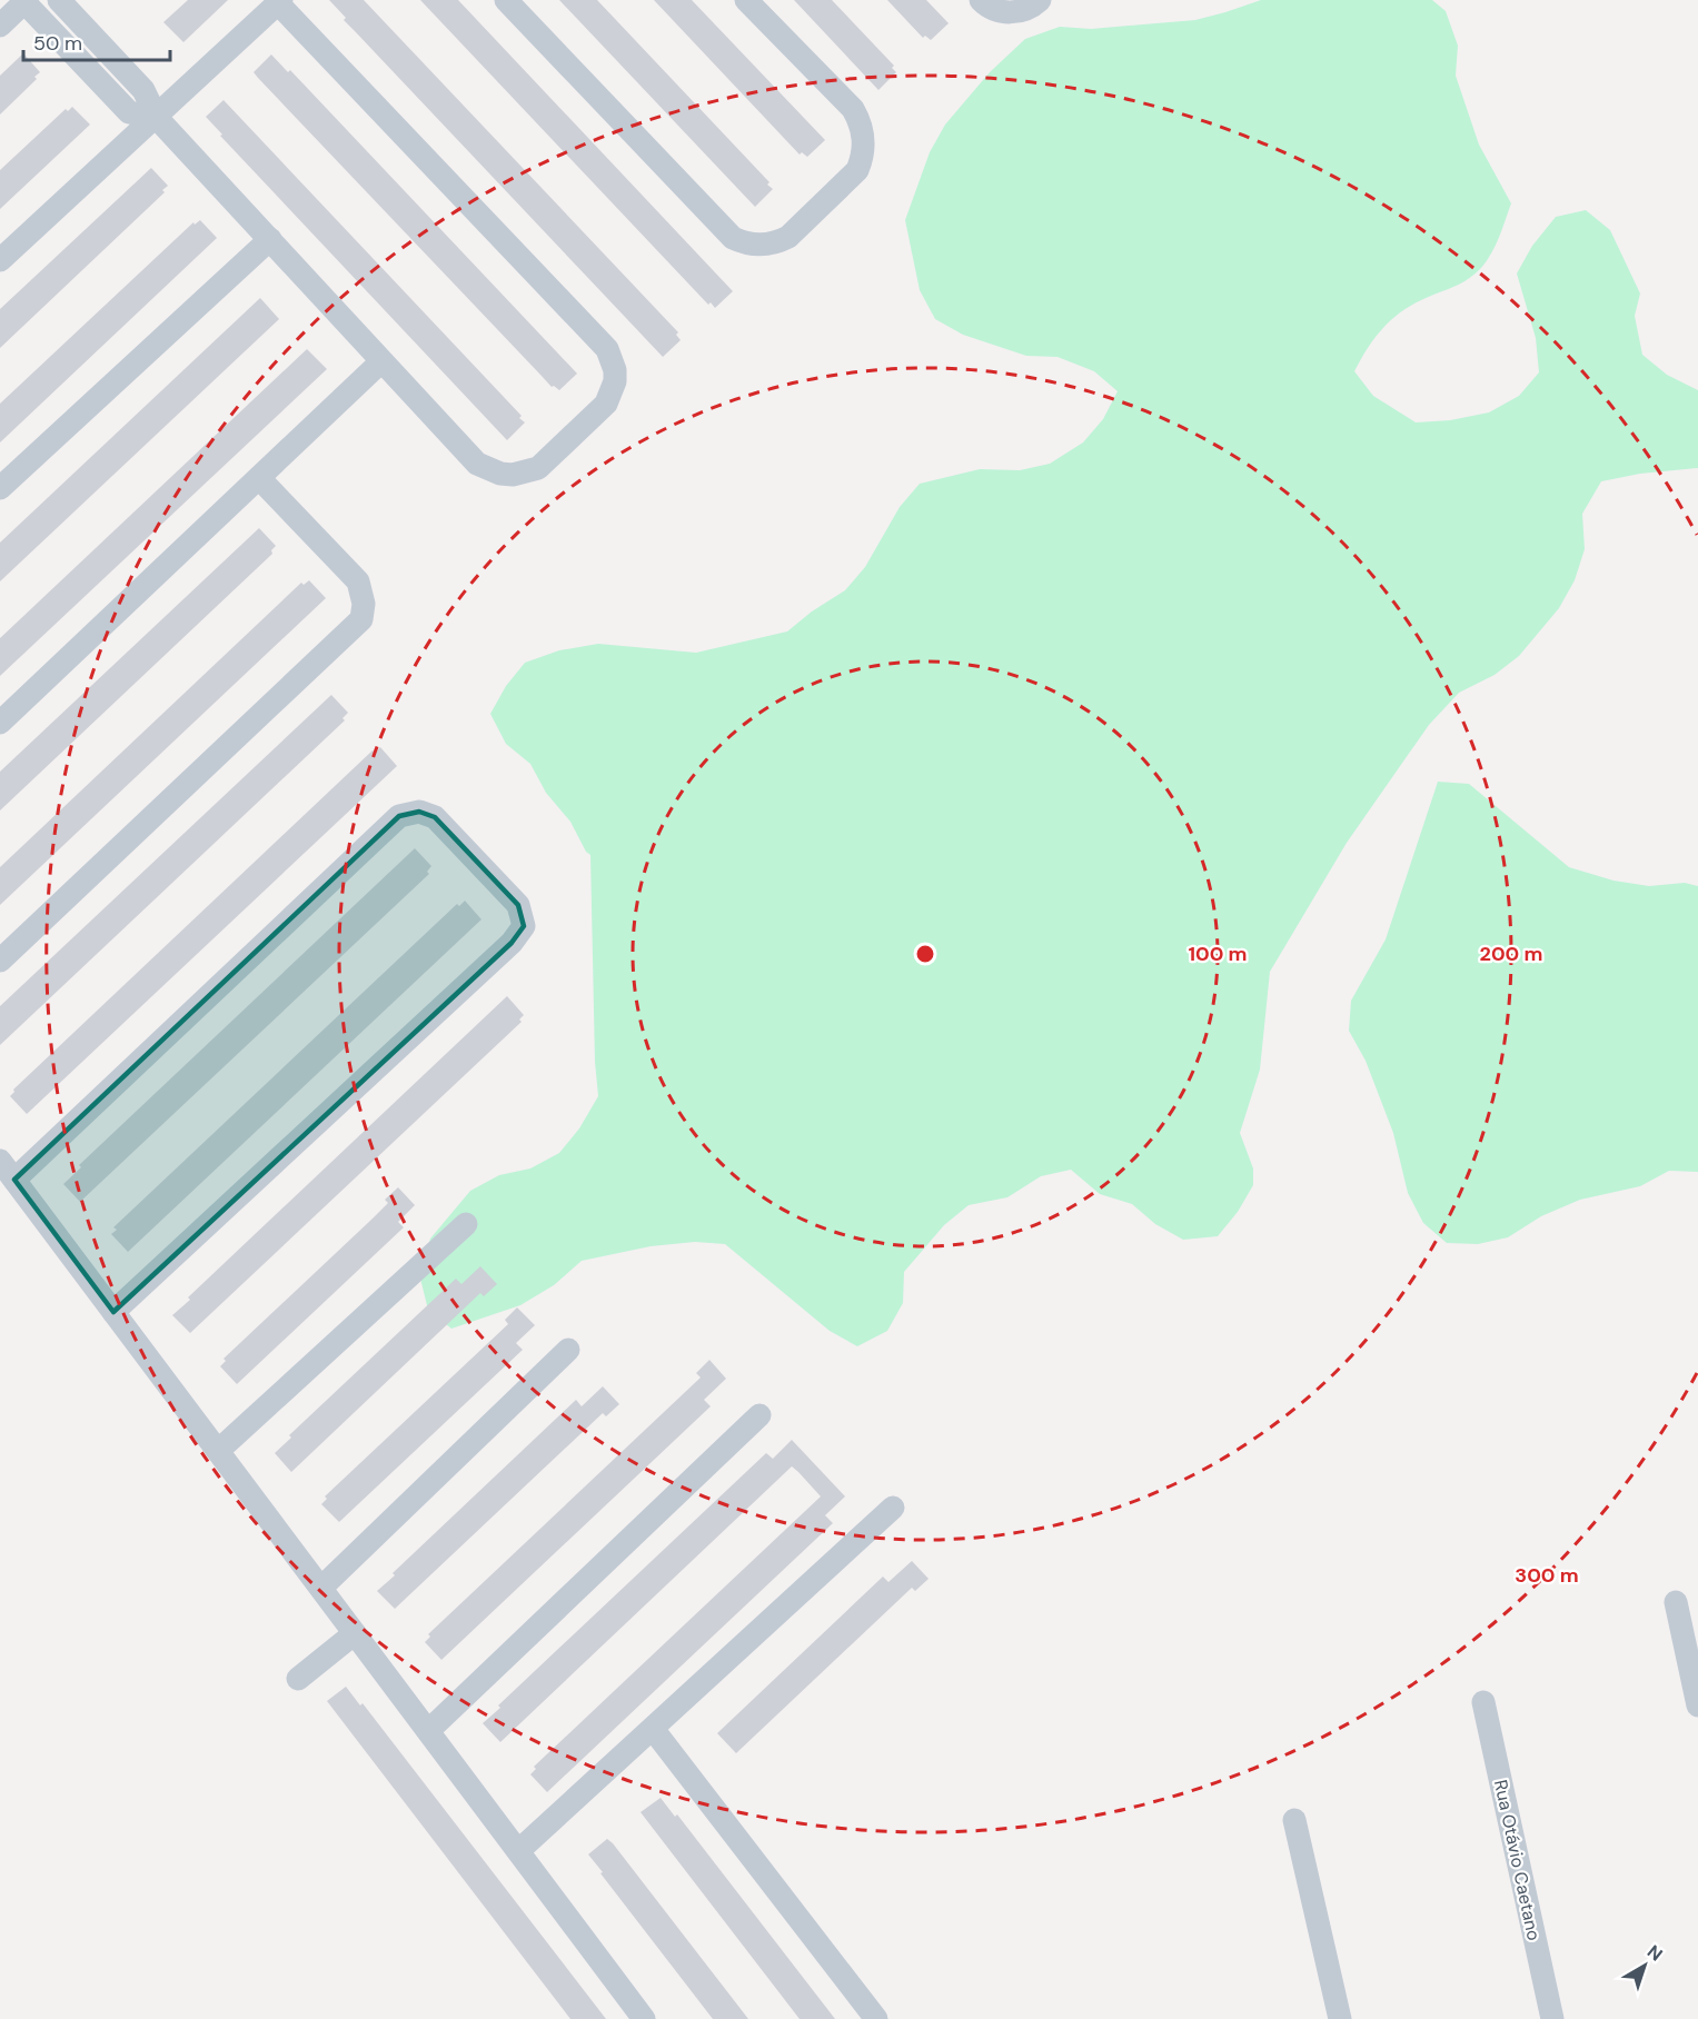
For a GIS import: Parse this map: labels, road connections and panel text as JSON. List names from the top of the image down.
{
  "streets": {
    "street": ["Rua Otávio Caetano"]
  },
  "scale_bar": "50 m",
  "north": "top right",
  "rings": ["100 m", "200 m", "300 m"]
}
